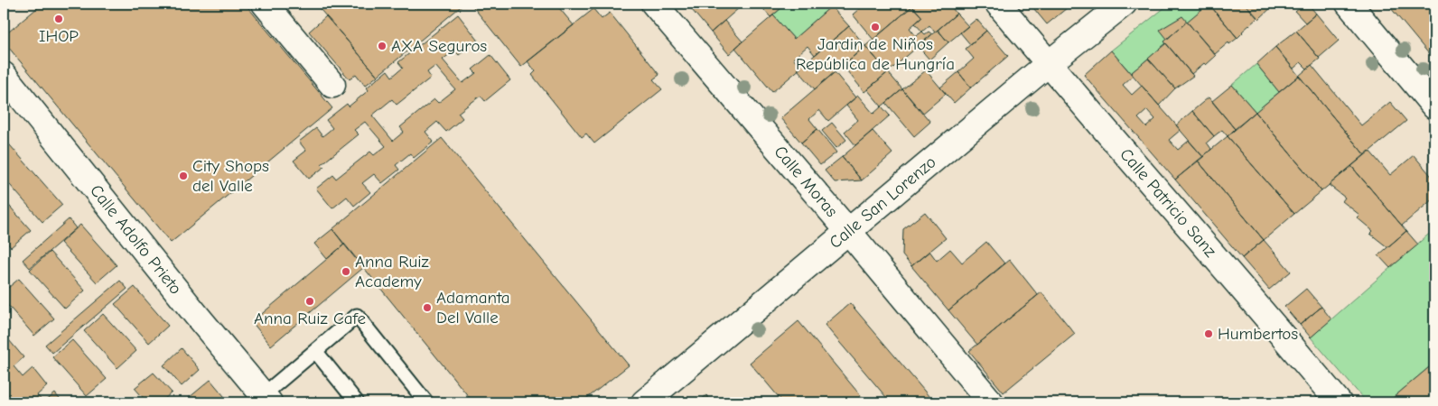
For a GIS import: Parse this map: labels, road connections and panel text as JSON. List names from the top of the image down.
{
  "streets": {
    "street": [
      "Calle Moras",
      "Calle San Lorenzo",
      "Calle Patricio Sanz",
      "Calle Adolfo Prieto"
    ]
  },
  "crossings": [
    ["Calle Moras", "Calle San Lorenzo"],
    ["Calle San Lorenzo", "Calle Patricio Sanz"]
  ],
  "places": [
    "IHOP",
    "Jardin de Niños República de Hungría",
    "AXA Seguros",
    "City Shops del Valle",
    "Anna Ruiz Academy",
    "Anna Ruiz Cafe",
    "Adamanta Del Valle",
    "Humbertos"
  ]
}
